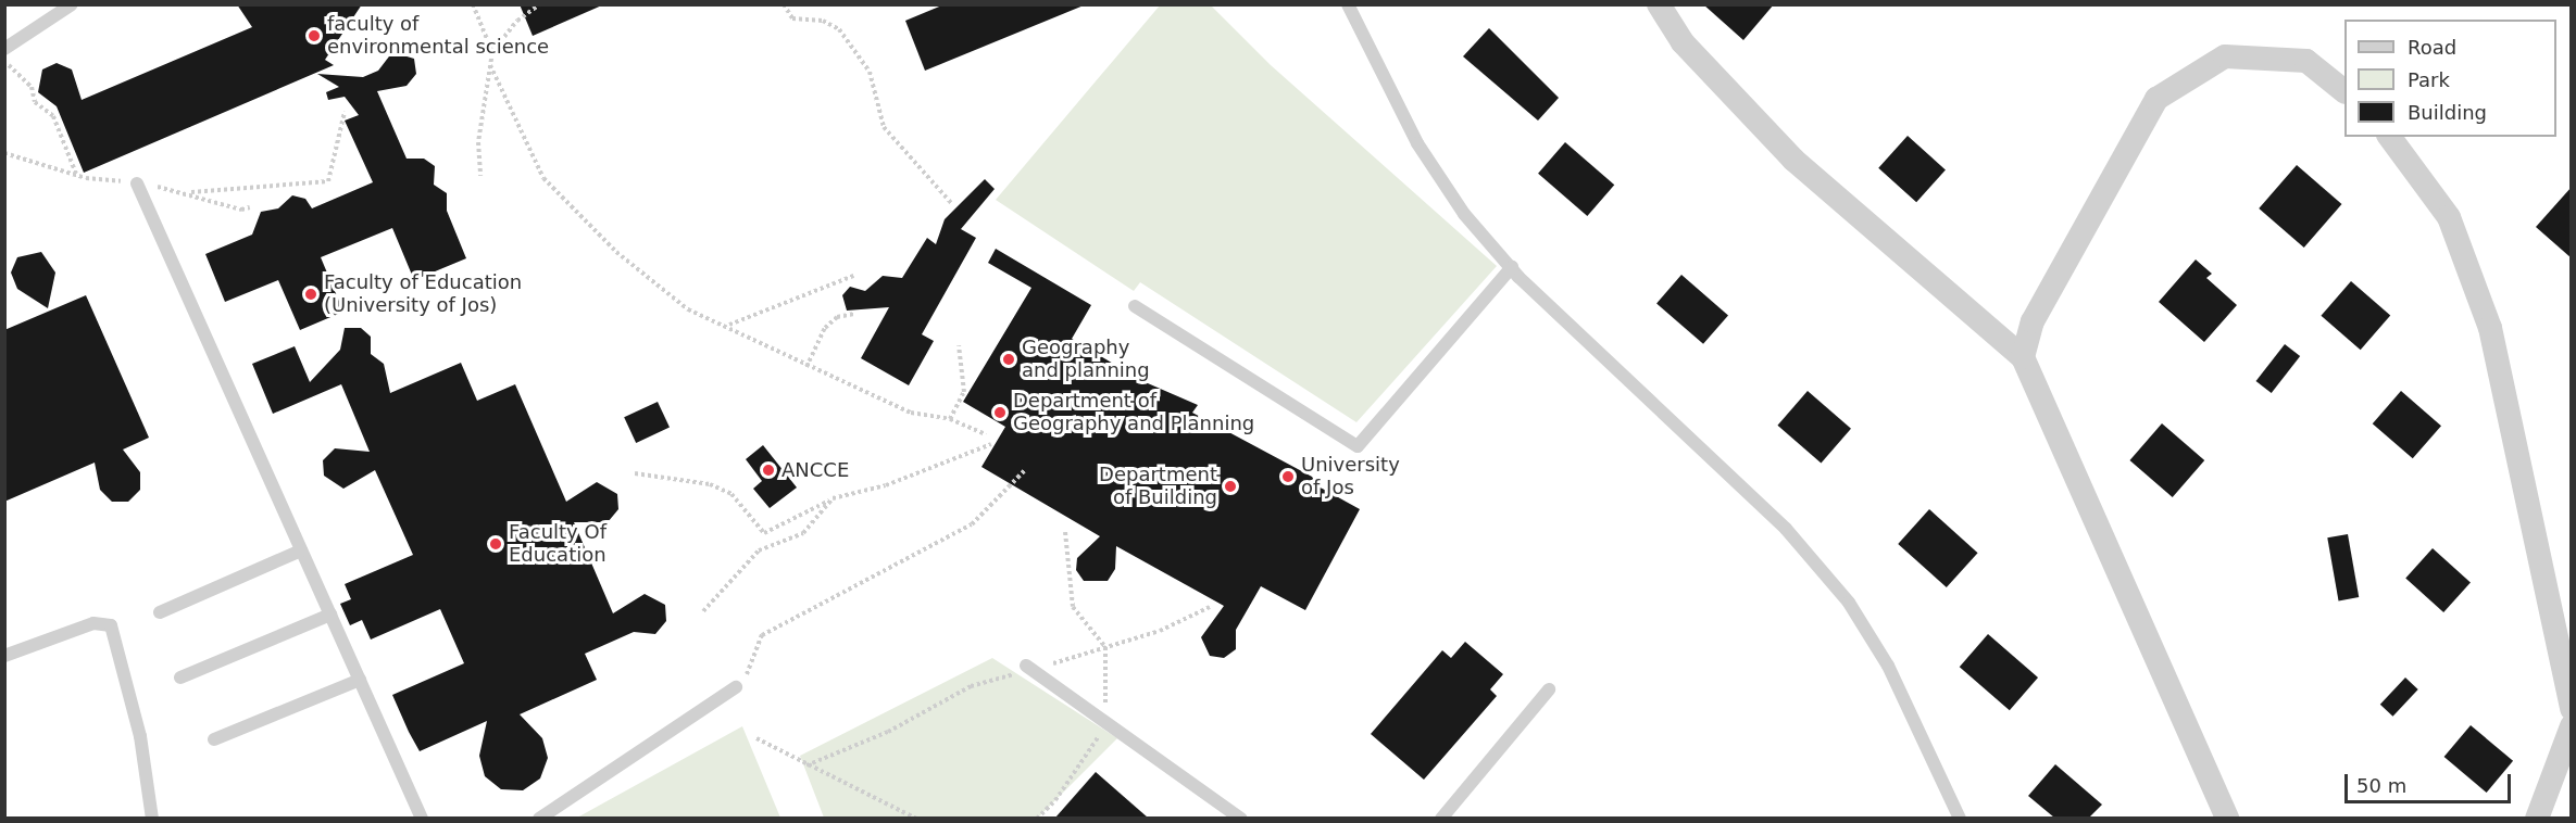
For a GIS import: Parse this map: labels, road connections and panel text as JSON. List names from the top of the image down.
{
  "places": [
    "faculty of environmental science",
    "Faculty of Education (University of Jos)",
    "Geography and planning",
    "Department of Geography and Planning",
    "ANCCE",
    "University of Jos",
    "Department of Building",
    "Faculty Of Education"
  ],
  "legend": ["Road", "Park", "Building"],
  "scale_bar": "50 m"
}
